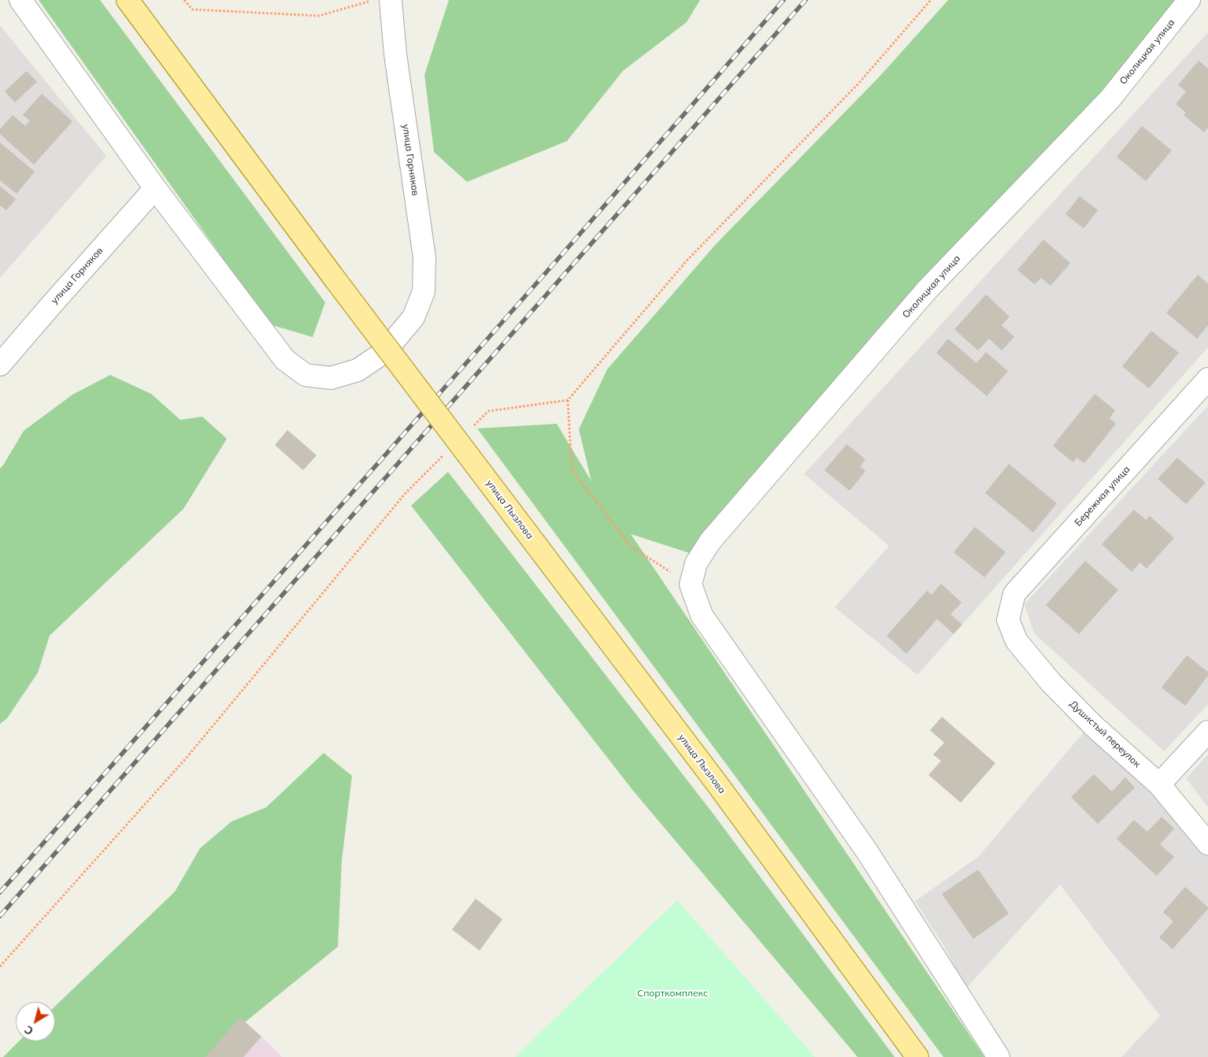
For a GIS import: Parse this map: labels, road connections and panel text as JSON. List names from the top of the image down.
{
  "streets": {
    "main road": ["улица Лызлова"],
    "street": [
      "Околицкая улица",
      "улица Горняков",
      "Бережная улица",
      "Душистый переулок"
    ]
  },
  "crossings": [
    ["Бережная улица", "Душистый переулок"]
  ],
  "parks": ["Спорткомплекс"],
  "north": "bottom left"
}
